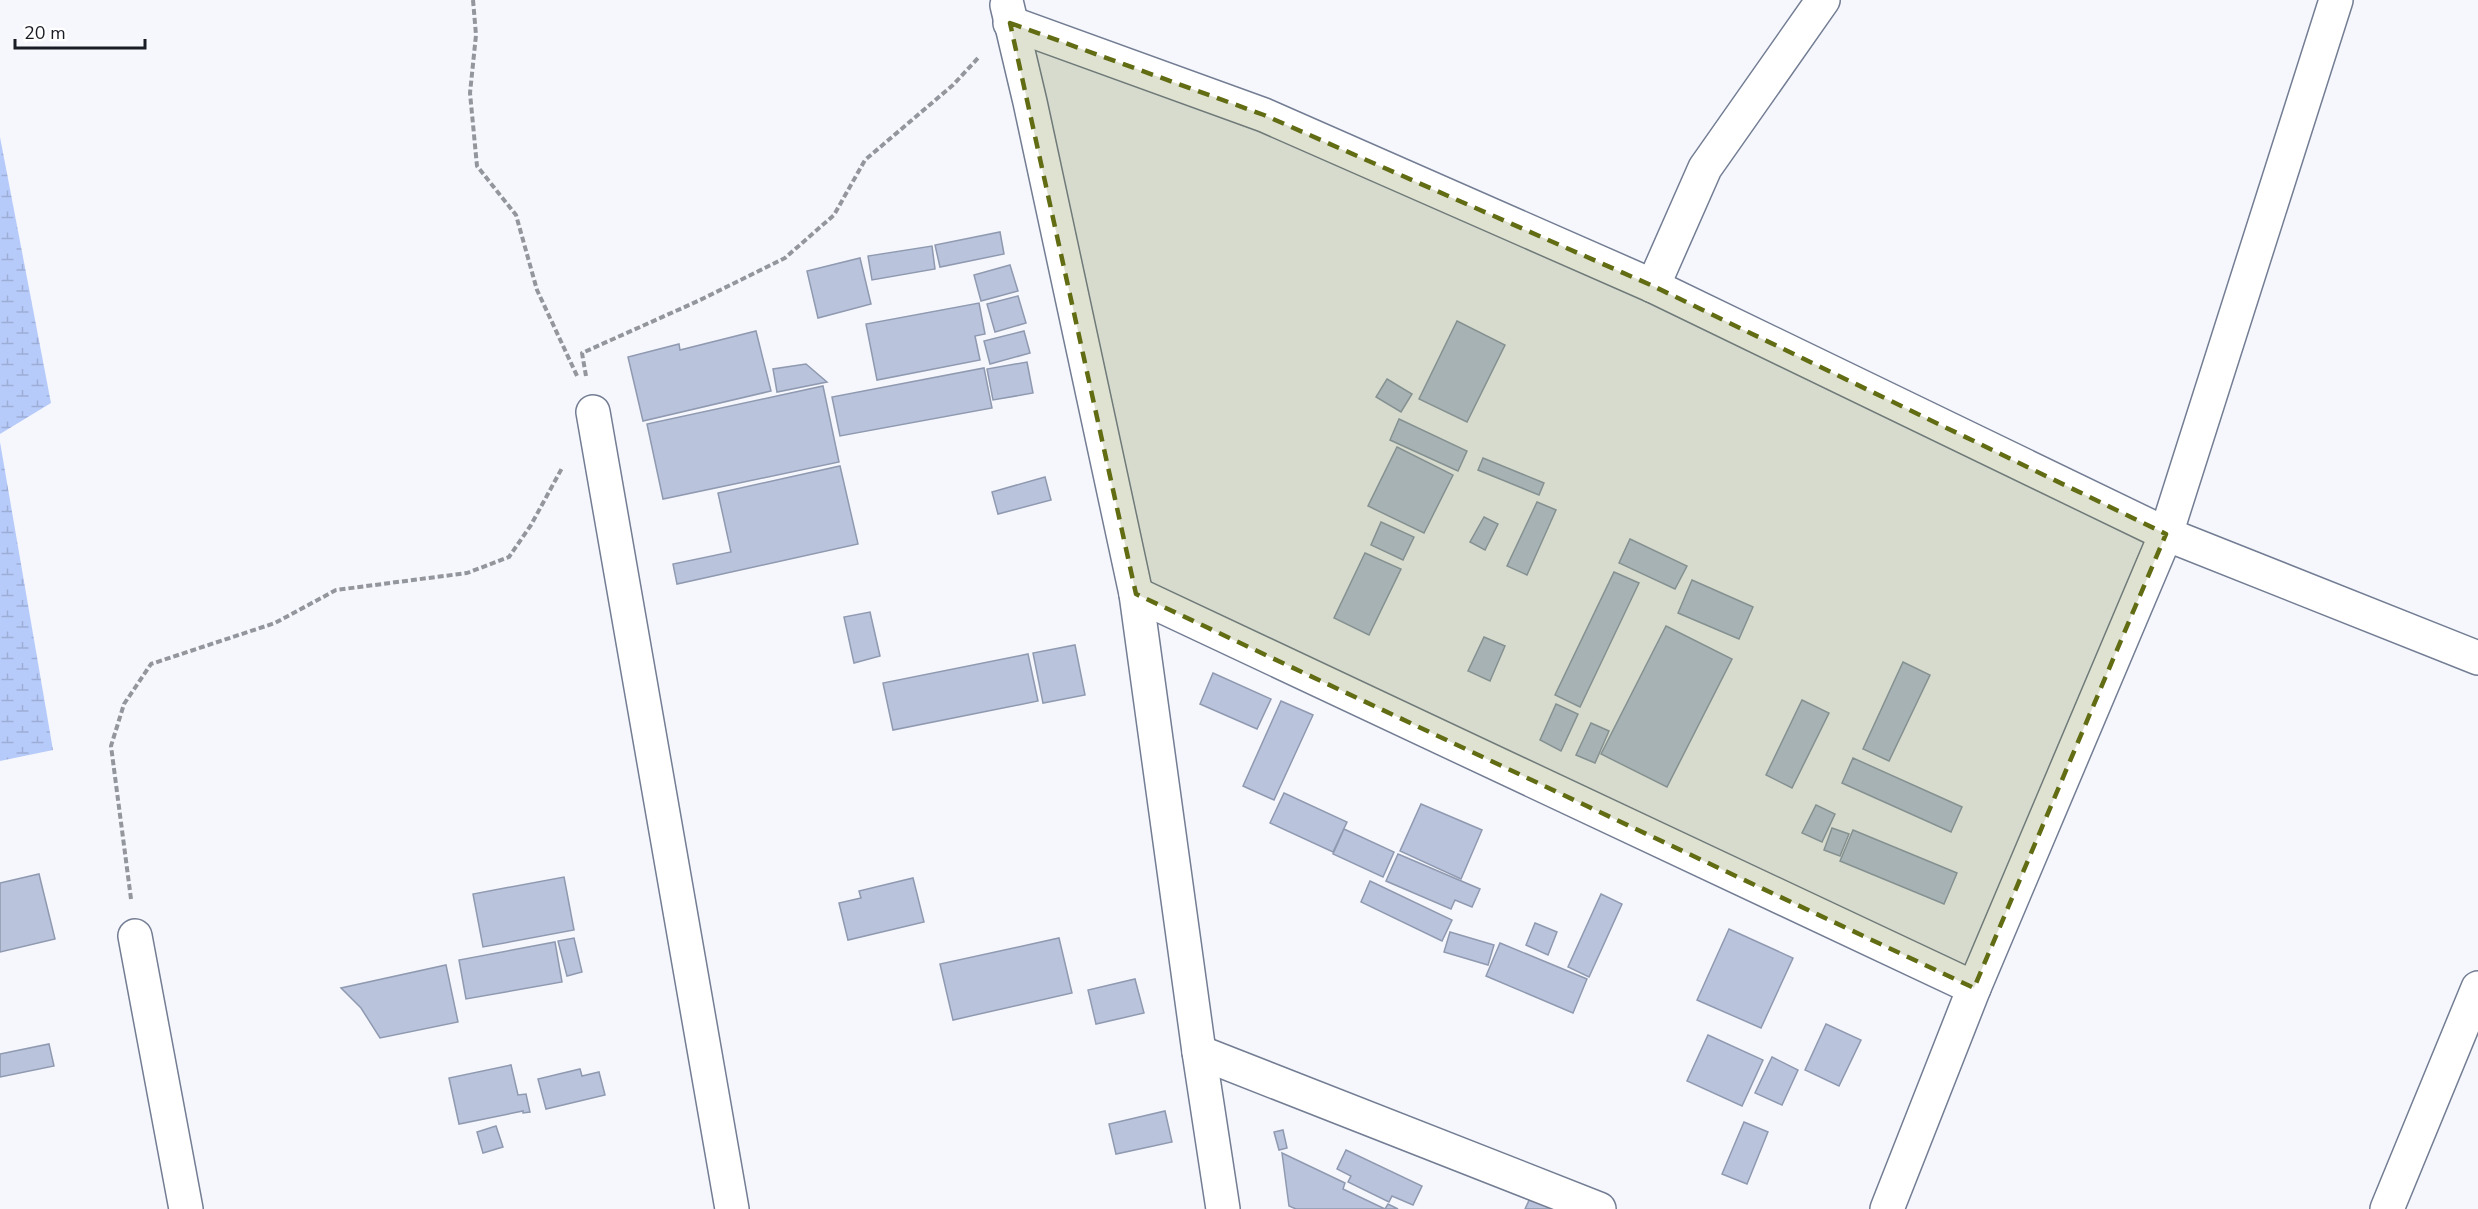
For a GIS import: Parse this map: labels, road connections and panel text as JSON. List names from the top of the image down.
{
  "scale_bar": "20 m"
}
